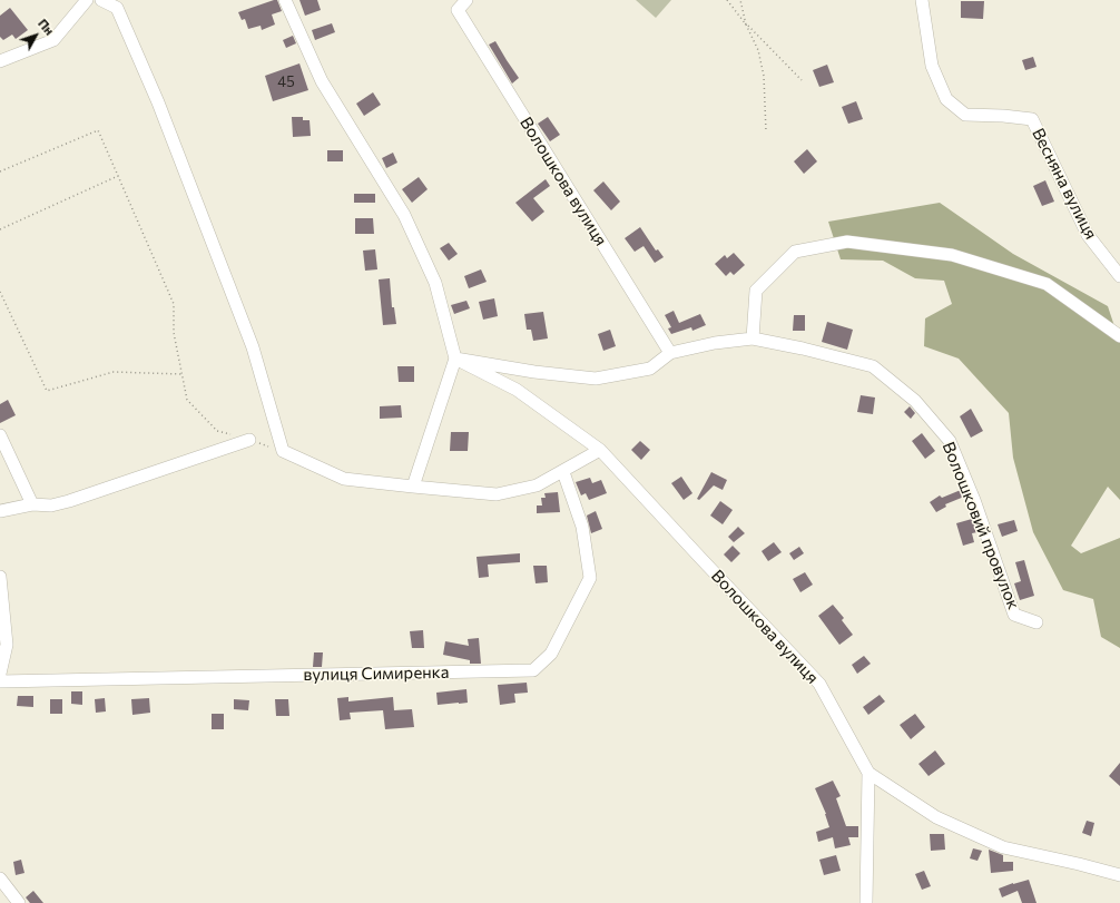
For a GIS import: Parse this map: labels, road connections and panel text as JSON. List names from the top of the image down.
{
  "streets": {
    "street": [
      "Волошкова вулиця",
      "Весняна вулиця",
      "Волошковий провулок",
      "вулиця Симиренка"
    ]
  },
  "house_numbers": ["45"],
  "north": "top right"
}
